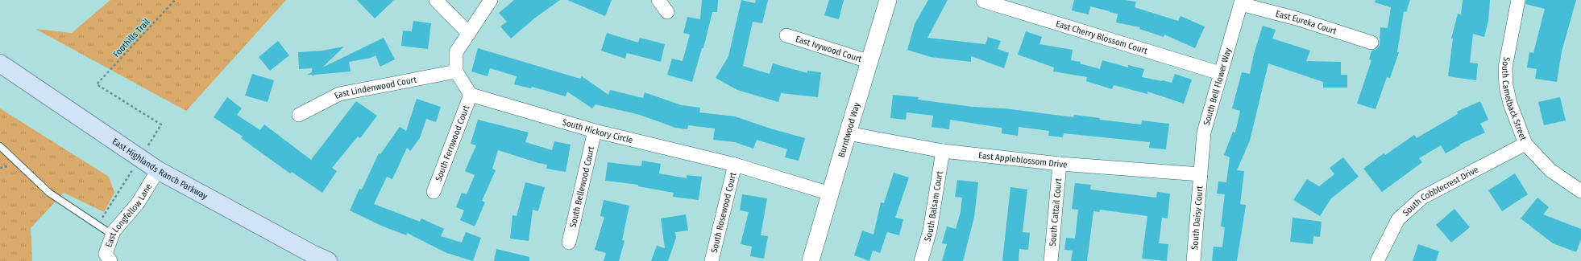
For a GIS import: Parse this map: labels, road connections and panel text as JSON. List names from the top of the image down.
{
  "streets": {
    "main road": ["East Highlands Ranch Parkway"],
    "street": [
      "East Eureka Court",
      "East Cherry Blossom Court",
      "East Ivywood Court",
      "South Bell Flower Way",
      "East Lindenwood Court",
      "South Camelback Street",
      "South Hickory Circle",
      "Burntwood Way",
      "South Fernwood Court",
      "East Appleblossom Drive",
      "South Bellewood Court",
      "South Cobblecrest Drive",
      "South Balsam Court",
      "South Cattail Court",
      "South Rosewood Court",
      "East Longfellow Lane",
      "South Daisy Court"
    ],
    "path": ["Foothills Trail"]
  },
  "crossings": [
    ["East Eureka Court", "South Bell Flower Way"],
    ["East Cherry Blossom Court", "South Bell Flower Way"],
    ["East Ivywood Court", "Burntwood Way"],
    ["South Bell Flower Way", "East Appleblossom Drive"],
    ["South Bell Flower Way", "South Daisy Court"],
    ["South Camelback Street", "South Cobblecrest Drive"],
    ["South Hickory Circle", "Burntwood Way"],
    ["South Hickory Circle", "South Fernwood Court"],
    ["South Hickory Circle", "South Bellewood Court"],
    ["South Hickory Circle", "South Rosewood Court"],
    ["Burntwood Way", "East Appleblossom Drive"],
    ["East Appleblossom Drive", "South Balsam Court"],
    ["East Appleblossom Drive", "South Cattail Court"],
    ["East Appleblossom Drive", "South Daisy Court"],
    ["East Highlands Ranch Parkway", "East Longfellow Lane"]
  ]
}
